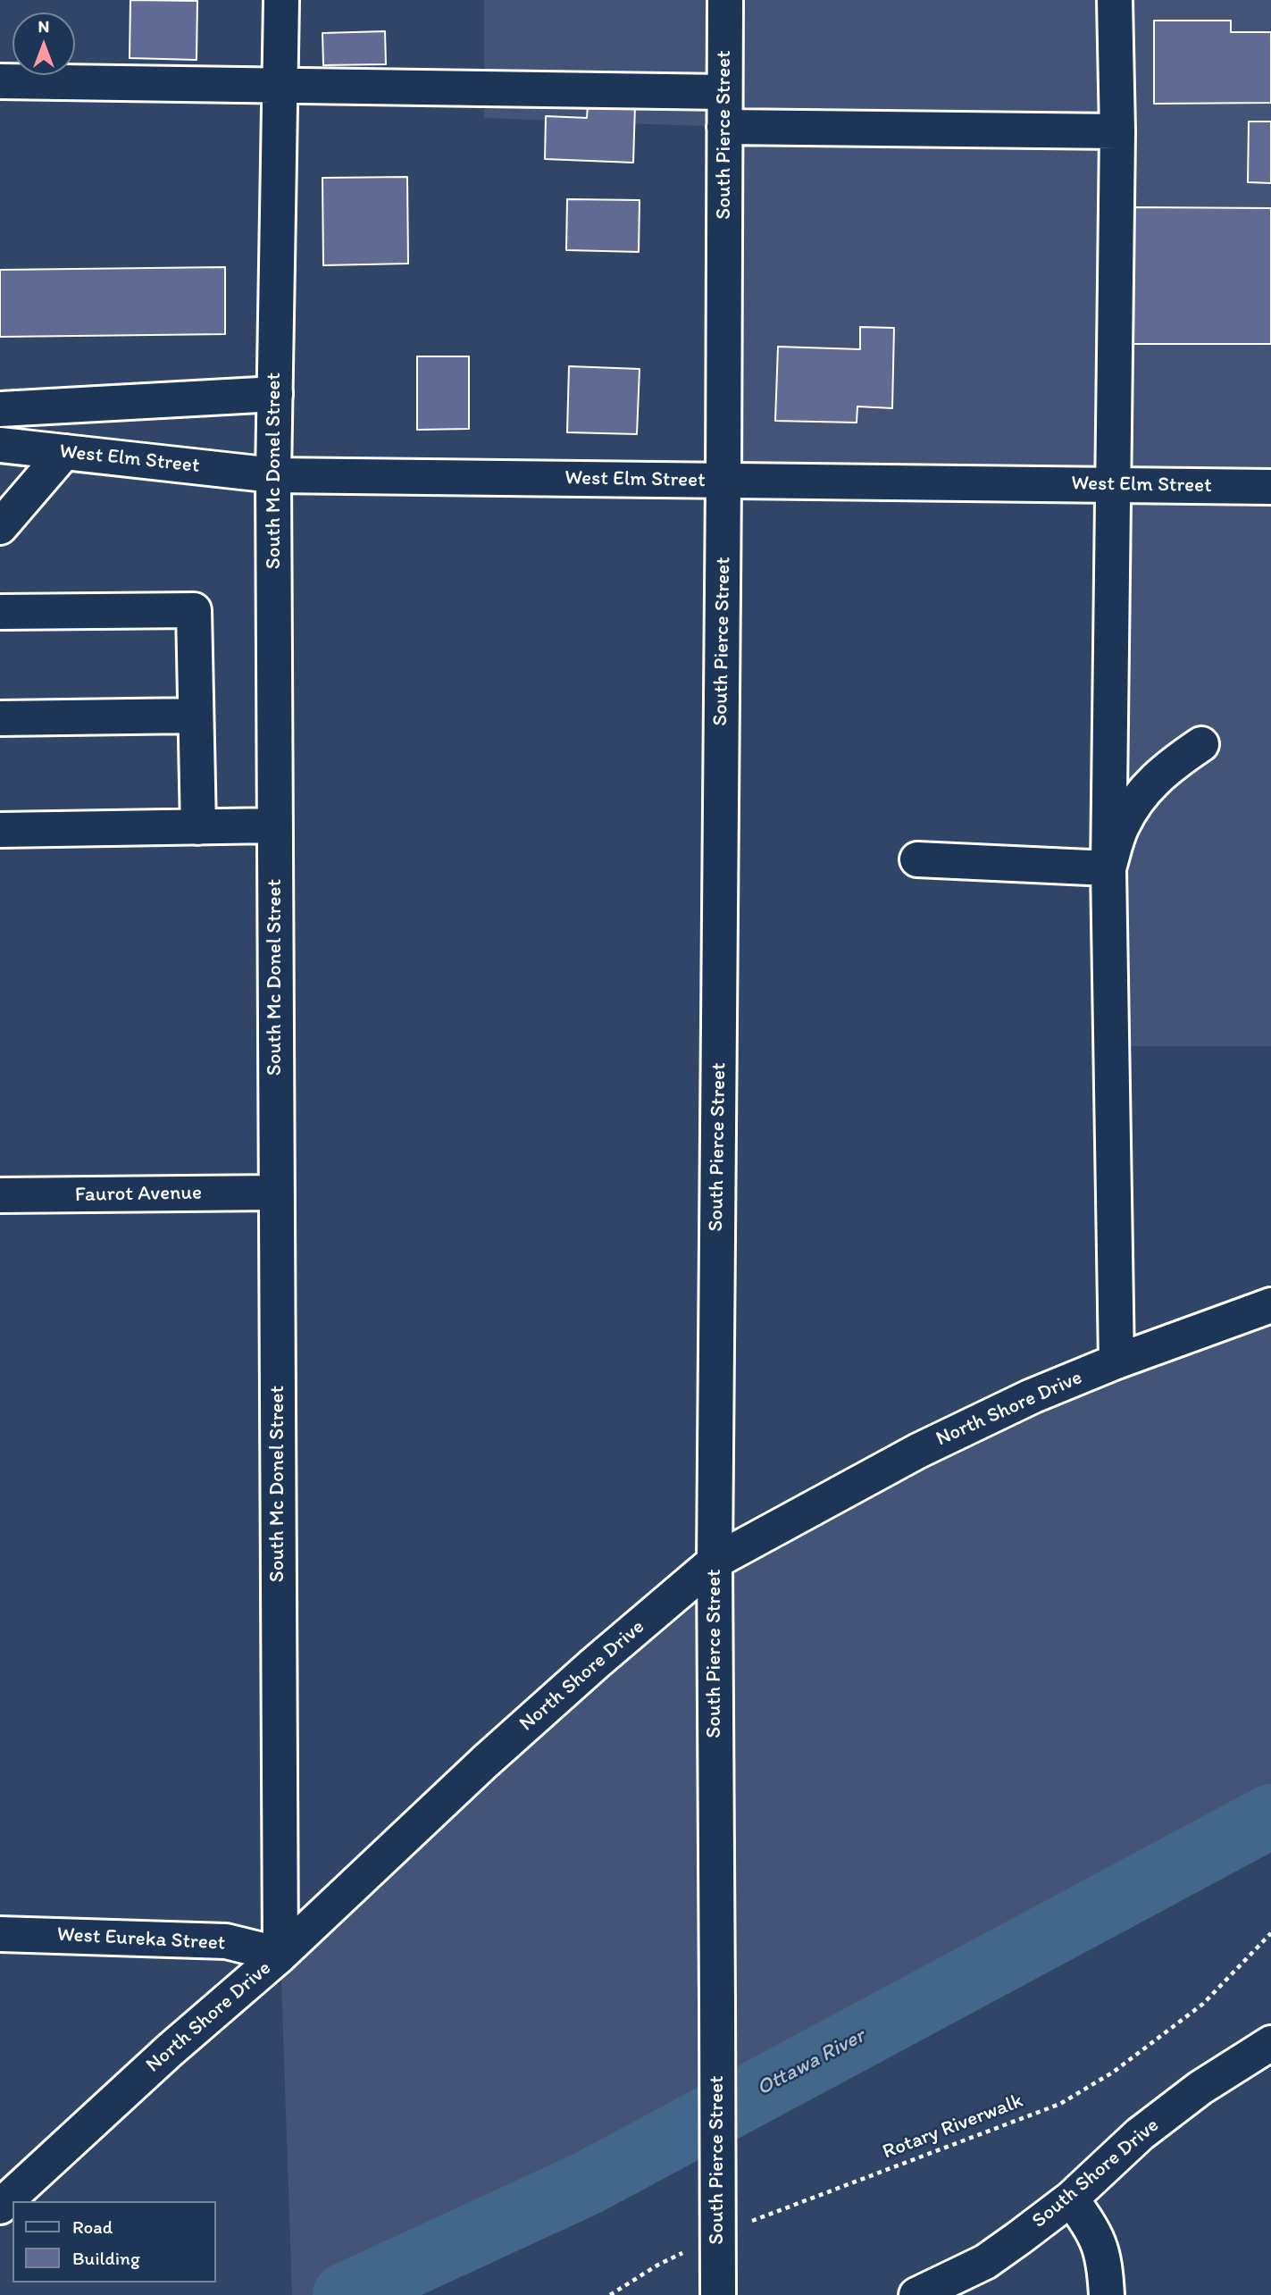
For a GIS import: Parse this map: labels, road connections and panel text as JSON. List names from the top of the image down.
{
  "streets": {
    "street": [
      "South Pierce Street",
      "West Elm Street",
      "South Mc Donel Street",
      "Faurot Avenue",
      "North Shore Drive",
      "West Eureka Street",
      "South Shore Drive"
    ],
    "path": ["Rotary Riverwalk"]
  },
  "crossings": [
    ["South Pierce Street", "West Elm Street"],
    ["South Pierce Street", "North Shore Drive"],
    ["West Elm Street", "South Mc Donel Street"],
    ["South Mc Donel Street", "Faurot Avenue"],
    ["South Mc Donel Street", "North Shore Drive"],
    ["South Mc Donel Street", "West Eureka Street"],
    ["North Shore Drive", "West Eureka Street"]
  ],
  "water": ["Ottawa River"],
  "legend": ["Road", "Building"],
  "north": "top"
}
